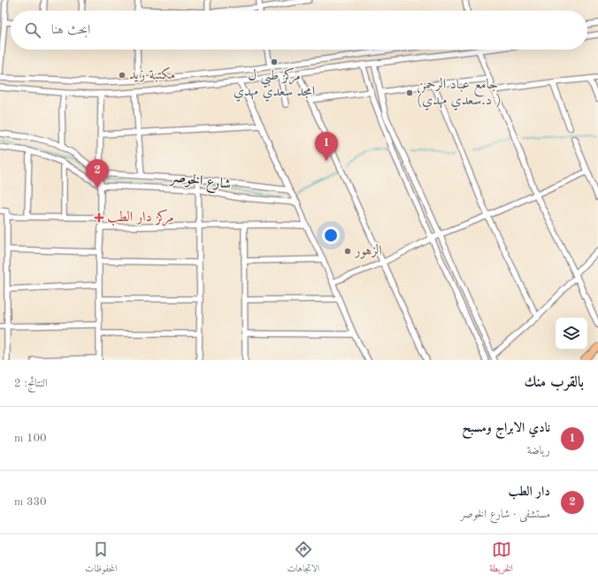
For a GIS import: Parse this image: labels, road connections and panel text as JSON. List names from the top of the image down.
{
  "streets": {
    "street": ["شارع الخوصر"]
  },
  "places": {
    "other": [
      "مركز طبي ل امجد سعدي مهدي",
      "مكتبة زيد",
      "جامع عباد الرحمن (د.سعدي مهدي )",
      "الزهور"
    ],
    "health": ["مركز دار الطب"]
  },
  "page": {
    "search": "ابحث هنا",
    "pins": ["1", "2"],
    "heading": ["بالقرب منك", "النتائج: 2"],
    "list": [
      {
        "mark": "1",
        "name": "نادي الابراج ومسبح",
        "note": "رياضة",
        "value": "100 m"
      },
      {
        "mark": "2",
        "name": "دار الطب",
        "note": "مستشفى · شارع الخوصر",
        "value": "330 m"
      }
    ],
    "nav": ["الخريطة", "الاتجاهات", "المحفوظات"]
  }
}
